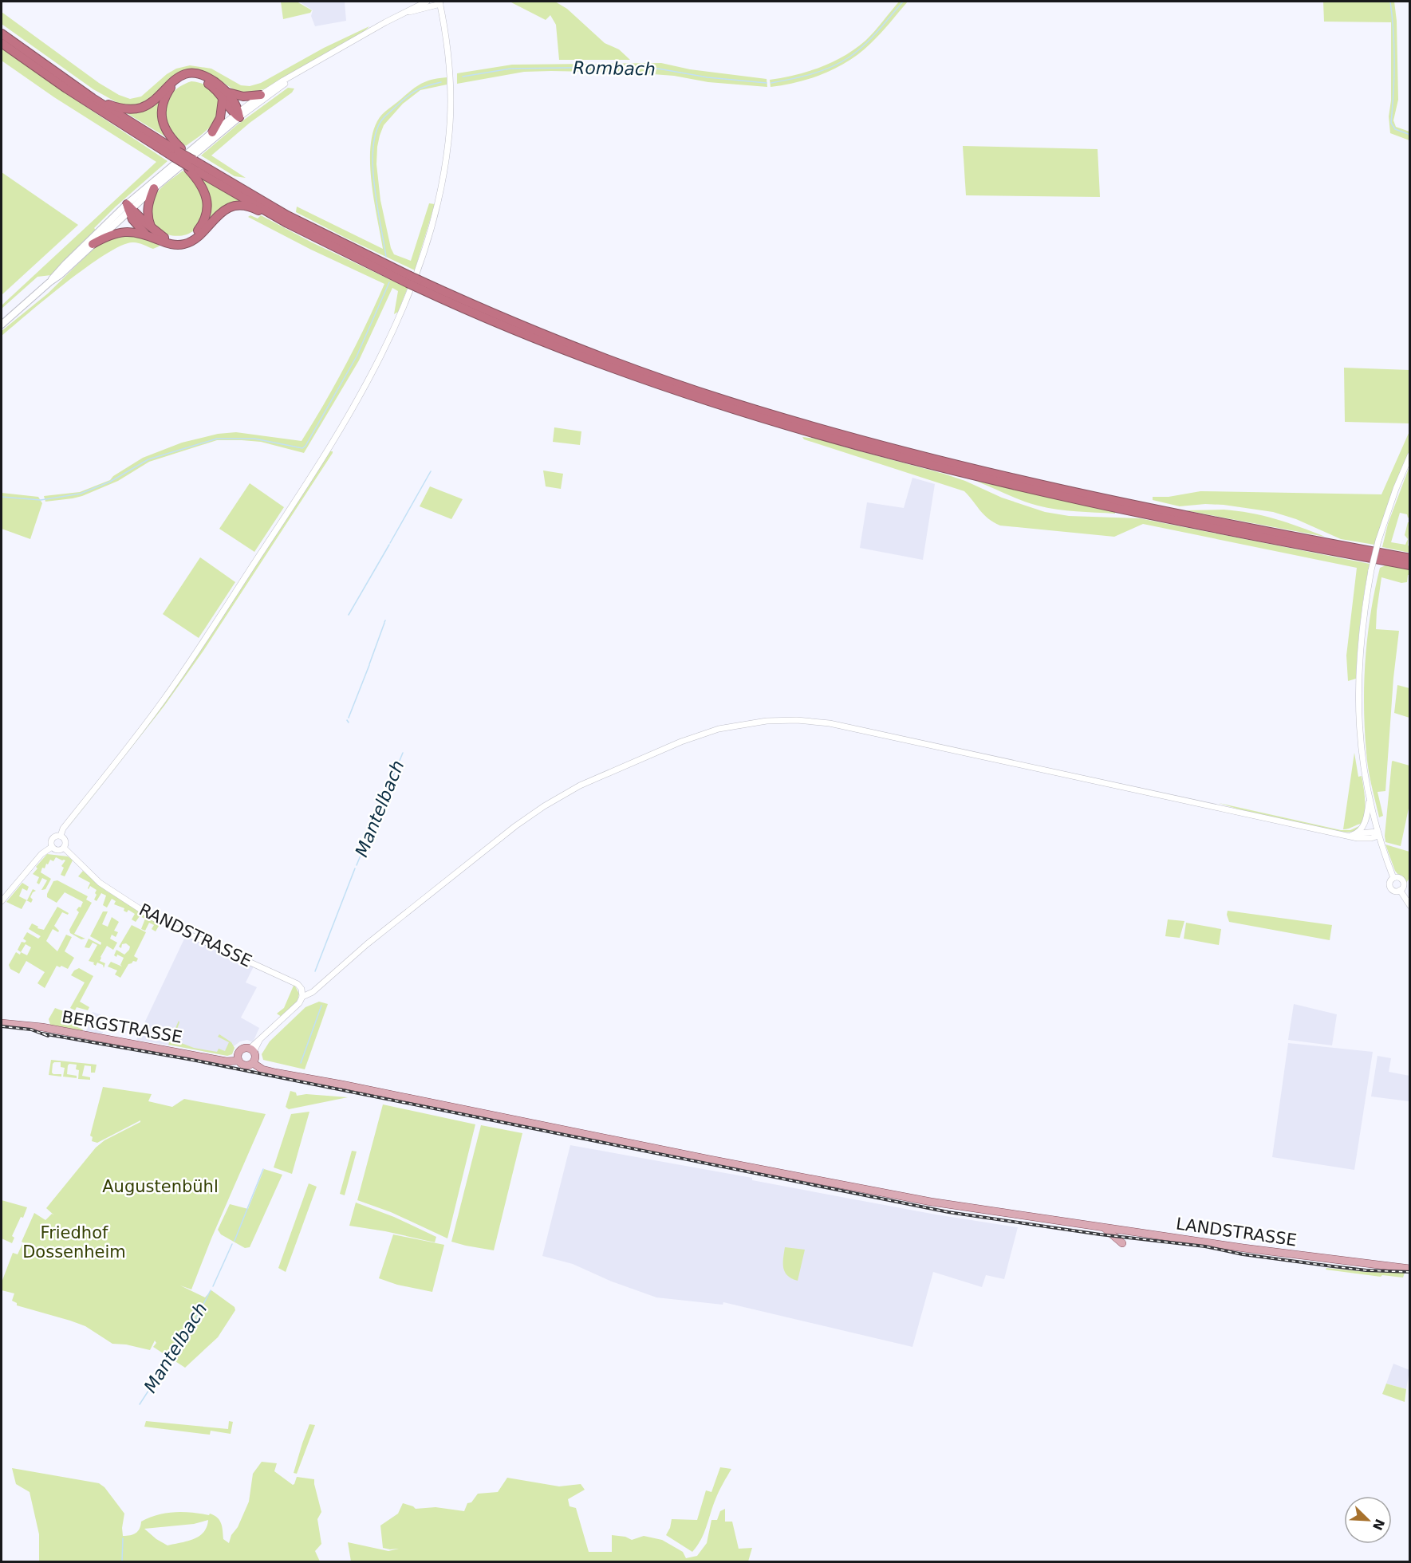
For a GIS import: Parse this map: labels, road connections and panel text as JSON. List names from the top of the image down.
{
  "streets": {
    "main road": ["BERGSTRASSE", "LANDSTRASSE"],
    "street": ["RANDSTRASSE"]
  },
  "crossings": [
    ["BERGSTRASSE", "LANDSTRASSE"]
  ],
  "water": ["Rombach", "Mantelbach"],
  "parks": ["Augustenbühl", "Friedhof Dossenheim"],
  "north": "bottom right"
}
